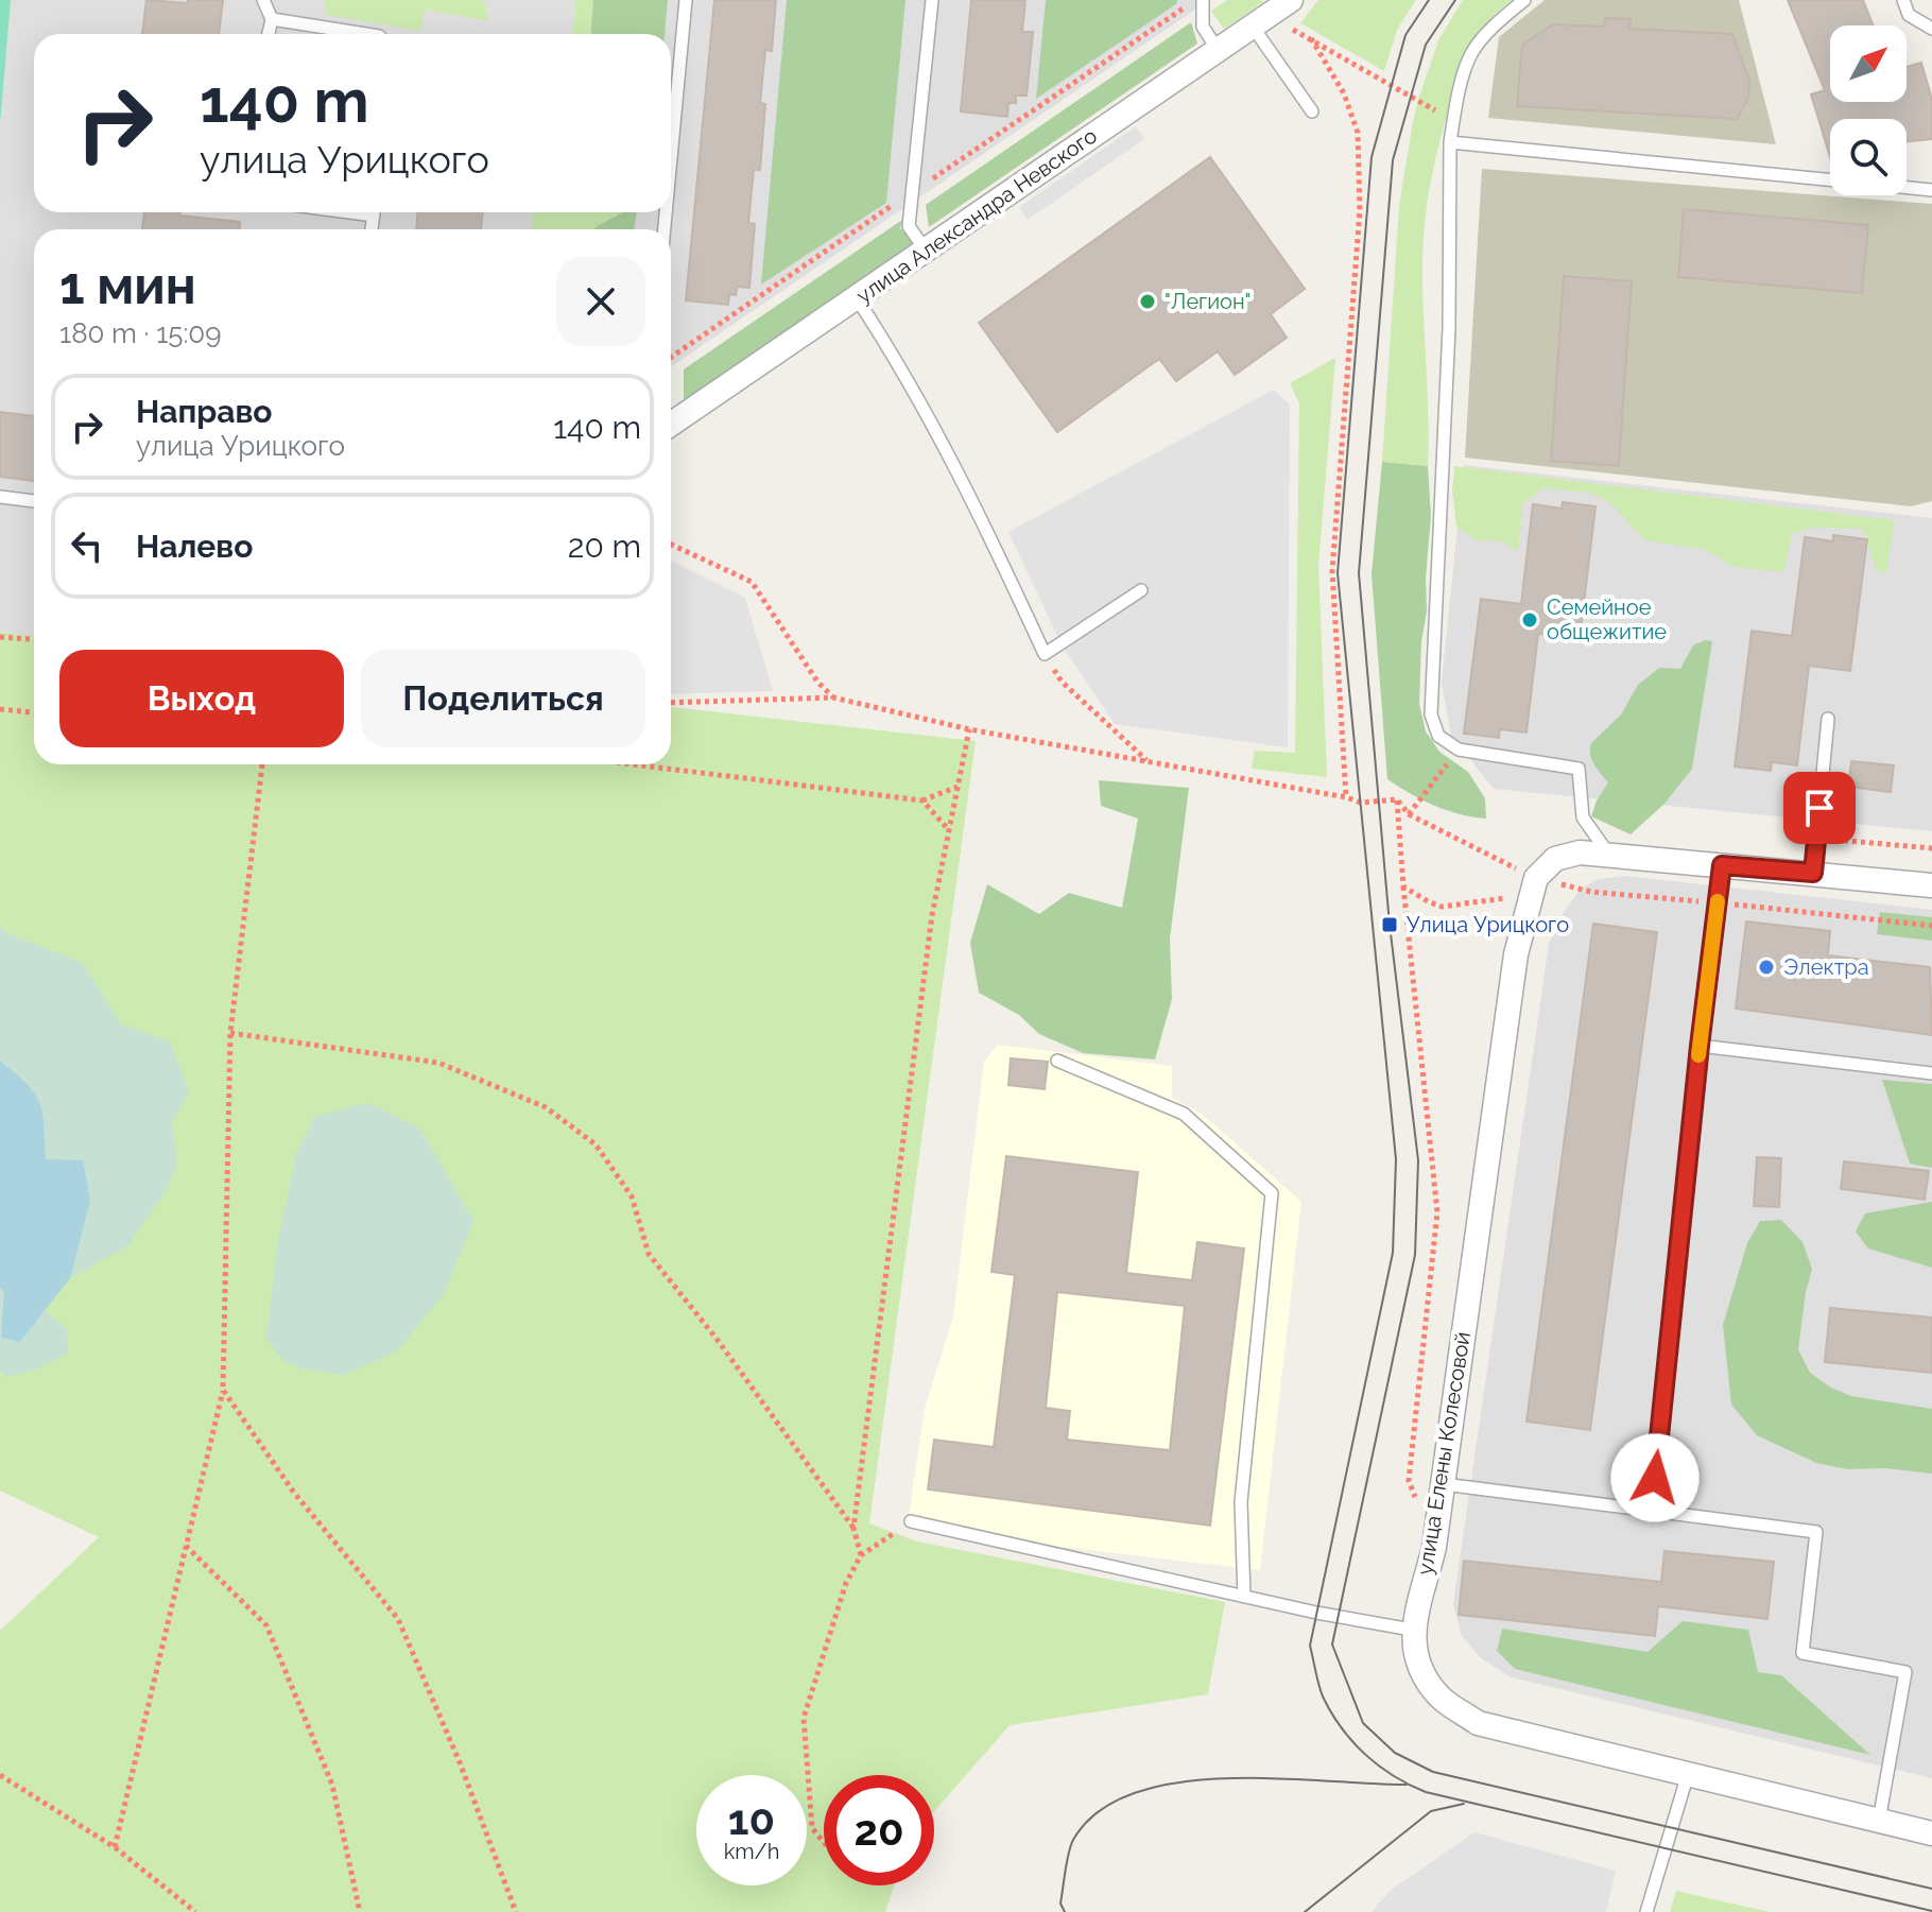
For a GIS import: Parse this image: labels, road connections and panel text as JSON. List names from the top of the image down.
{
  "streets": {
    "street": ["улица Александра Невского", "улица Елены Колесовой"]
  },
  "places": {
    "other": ["\"Легион\"", "Семейное общежитие", "Электра"],
    "transit": ["Улица Урицкого"]
  },
  "north": "top right",
  "page": {
    "turn": ["140 m", "улица Урицкого"],
    "heading": ["1 мин", "180 m · 15:09"],
    "list": [
      {
        "name": "Направо",
        "note": "улица Урицкого",
        "value": "140 m"
      },
      {
        "name": "Налево",
        "value": "20 m"
      }
    ],
    "buttons": ["Выход", "Поделиться"],
    "speed": "10 km/h",
    "limit": "20"
  }
}
